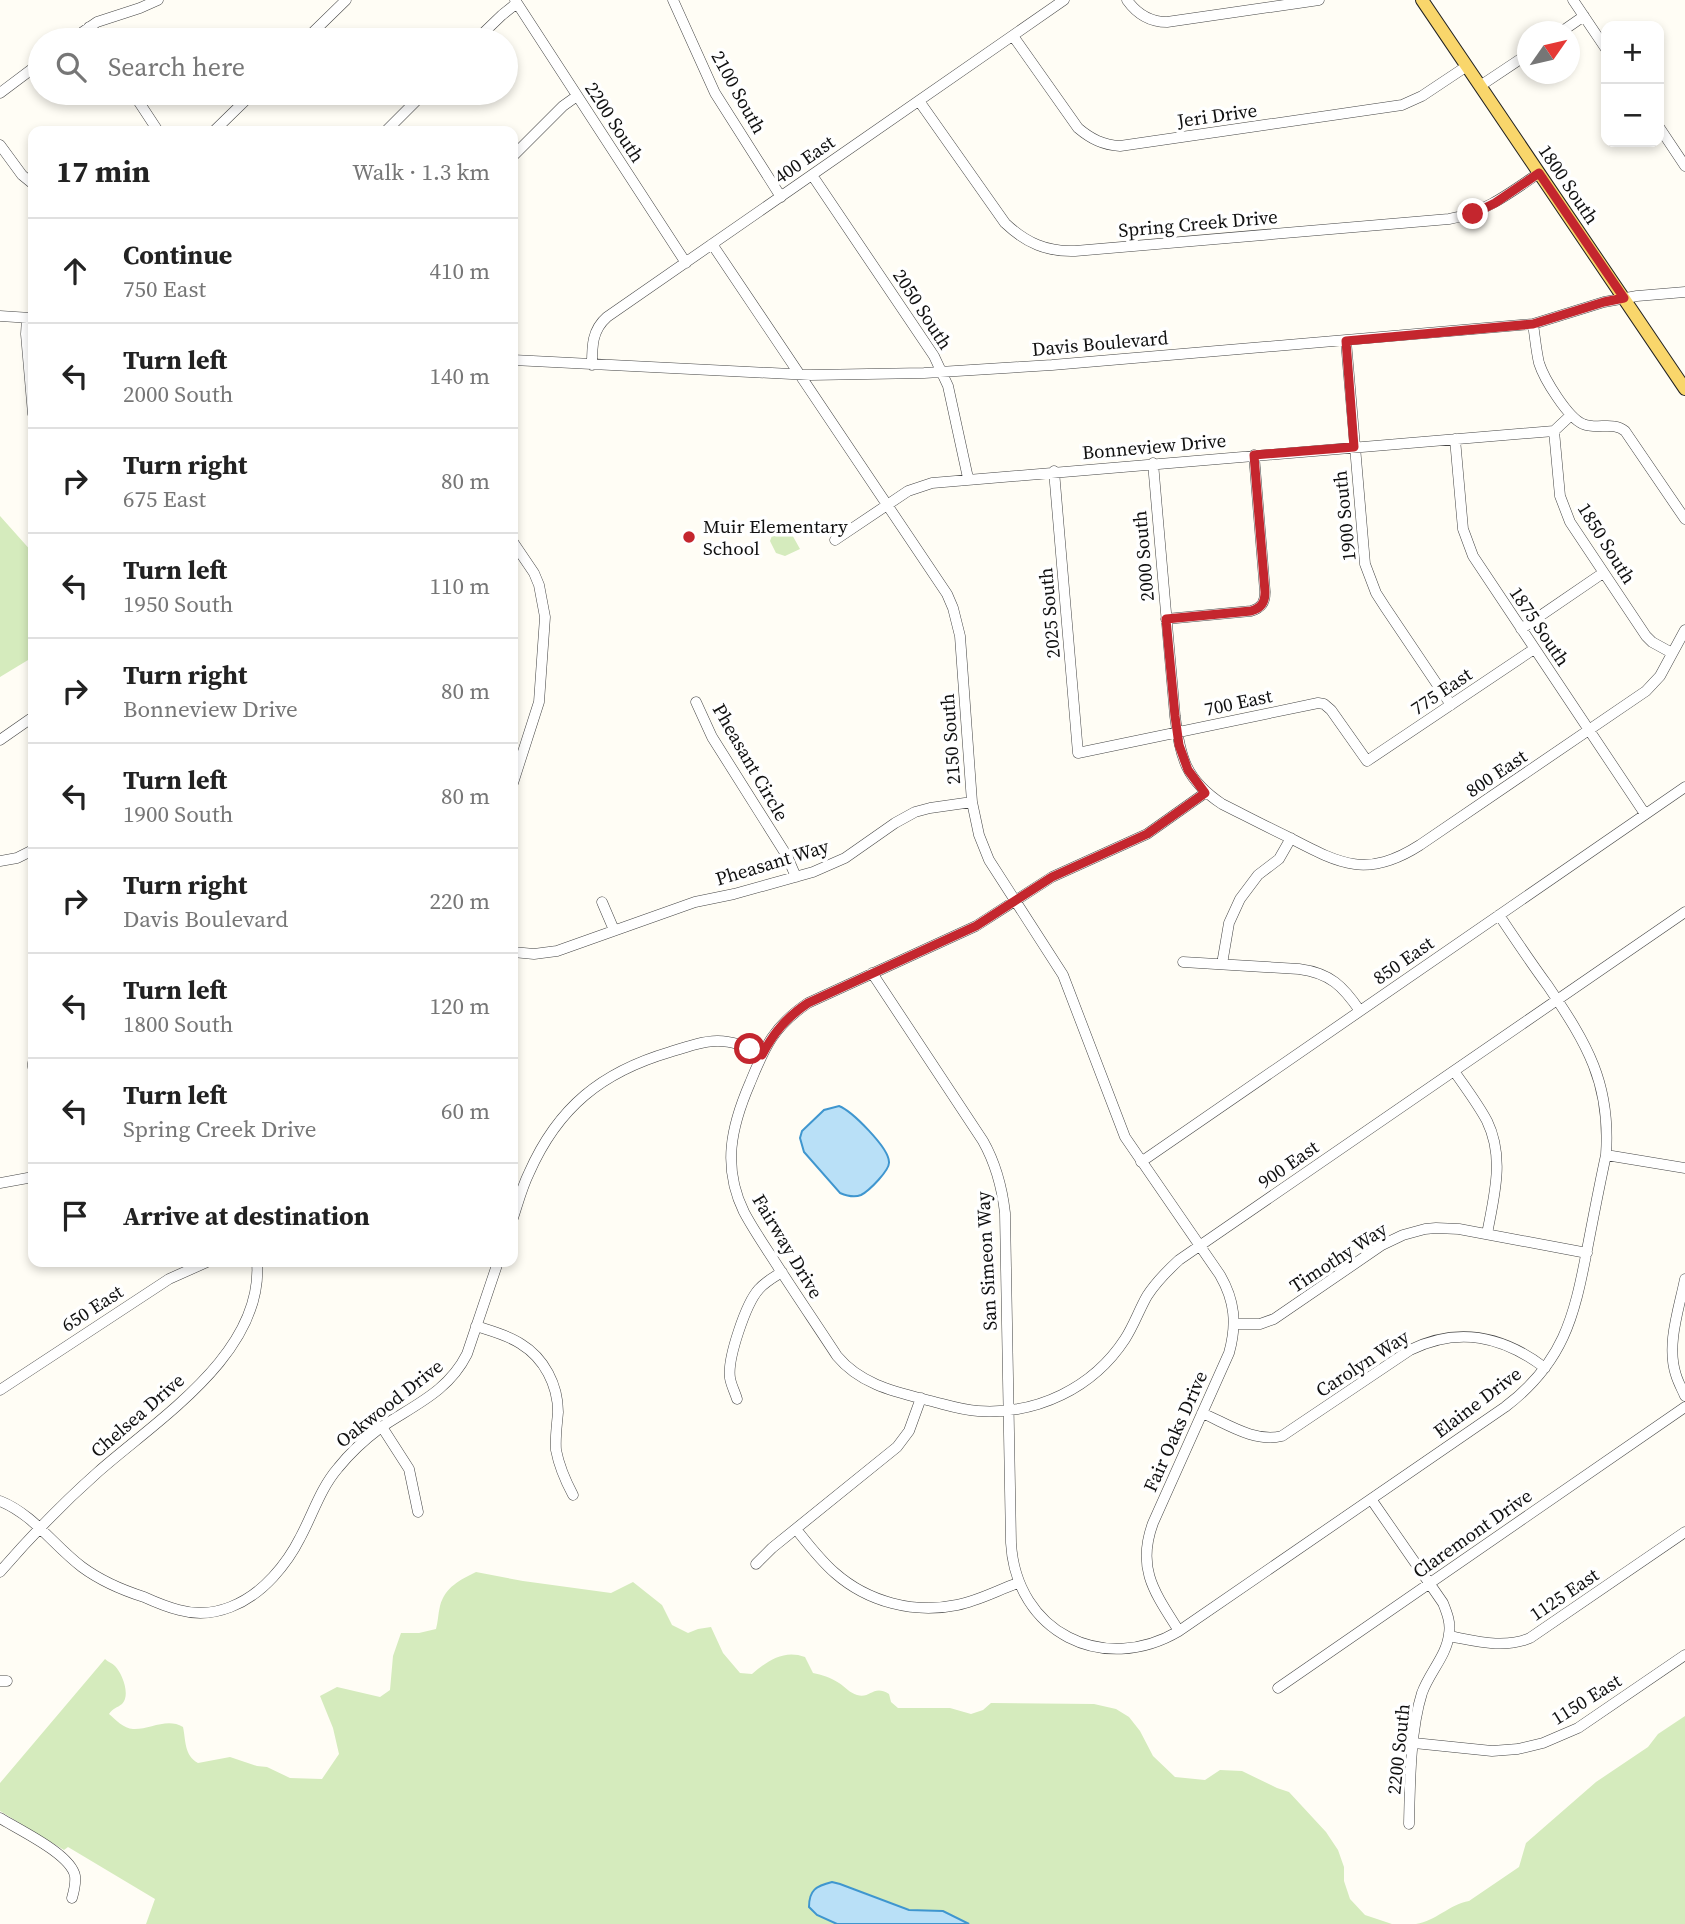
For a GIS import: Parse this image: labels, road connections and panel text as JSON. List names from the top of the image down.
{
  "streets": {
    "main road": ["1800 South"],
    "street": [
      "2100 South",
      "Jeri Drive",
      "2200 South",
      "400 East",
      "Spring Creek Drive",
      "2050 South",
      "Davis Boulevard",
      "Bonneview Drive",
      "1900 South",
      "1850 South",
      "2000 South",
      "2025 South",
      "1875 South",
      "775 East",
      "700 East",
      "2150 South",
      "Pheasant Circle",
      "800 East",
      "Pheasant Way",
      "850 East",
      "900 East",
      "Fairway Drive",
      "Timothy Way",
      "San Simeon Way",
      "650 East",
      "Carolyn Way",
      "Elaine Drive",
      "Oakwood Drive",
      "Chelsea Drive",
      "Fair Oaks Drive",
      "Claremont Drive",
      "1125 East",
      "1150 East"
    ]
  },
  "crossings": [
    ["2100 South", "400 East"],
    ["Jeri Drive", "400 East"],
    ["Jeri Drive", "1800 South"],
    ["2200 South", "400 East"],
    ["2200 South", "1125 East"],
    ["2200 South", "1150 East"],
    ["400 East", "Spring Creek Drive"],
    ["400 East", "2050 South"],
    ["400 East", "Davis Boulevard"],
    ["400 East", "2150 South"],
    ["1800 South", "Spring Creek Drive"],
    ["1800 South", "Davis Boulevard"],
    ["2050 South", "Davis Boulevard"],
    ["2050 South", "Bonneview Drive"],
    ["Davis Boulevard", "1900 South"],
    ["Davis Boulevard", "2150 South"],
    ["Bonneview Drive", "1900 South"],
    ["Bonneview Drive", "1850 South"],
    ["Bonneview Drive", "2000 South"],
    ["Bonneview Drive", "2025 South"],
    ["Bonneview Drive", "1875 South"],
    ["Bonneview Drive", "2150 South"],
    ["1900 South", "775 East"],
    ["1850 South", "800 East"],
    ["2000 South", "700 East"],
    ["2000 South", "800 East"],
    ["2000 South", "Fairway Drive"],
    ["2025 South", "700 East"],
    ["1875 South", "775 East"],
    ["1875 South", "800 East"],
    ["1875 South", "850 East"],
    ["775 East", "700 East"],
    ["2150 South", "Pheasant Way"],
    ["2150 South", "850 East"],
    ["2150 South", "900 East"],
    ["2150 South", "Fairway Drive"],
    ["2150 South", "Fair Oaks Drive"],
    ["Pheasant Circle", "Pheasant Way"],
    ["850 East", "Elaine Drive"],
    ["900 East", "Fairway Drive"],
    ["900 East", "San Simeon Way"],
    ["900 East", "Elaine Drive"],
    ["900 East", "Fair Oaks Drive"],
    ["Fairway Drive", "San Simeon Way"],
    ["Timothy Way", "Elaine Drive"],
    ["Timothy Way", "Fair Oaks Drive"],
    ["San Simeon Way", "Elaine Drive"],
    ["Carolyn Way", "Elaine Drive"],
    ["Carolyn Way", "Fair Oaks Drive"],
    ["Elaine Drive", "Fair Oaks Drive"],
    ["Oakwood Drive", "Chelsea Drive"]
  ],
  "places": ["Muir Elementary School"],
  "north": "top right",
  "page": {
    "map_buttons": ["+", "−"],
    "search": "Search here",
    "heading": ["17 min", "Walk · 1.3 km"],
    "list": [
      ["Continue", "750 East", "410 m"],
      ["Turn left", "2000 South", "140 m"],
      ["Turn right", "675 East", "80 m"],
      ["Turn left", "1950 South", "110 m"],
      ["Turn right", "Bonneview Drive", "80 m"],
      ["Turn left", "1900 South", "80 m"],
      ["Turn right", "Davis Boulevard", "220 m"],
      ["Turn left", "1800 South", "120 m"],
      ["Turn left", "Spring Creek Drive", "60 m"],
      "Arrive at destination"
    ]
  }
}
